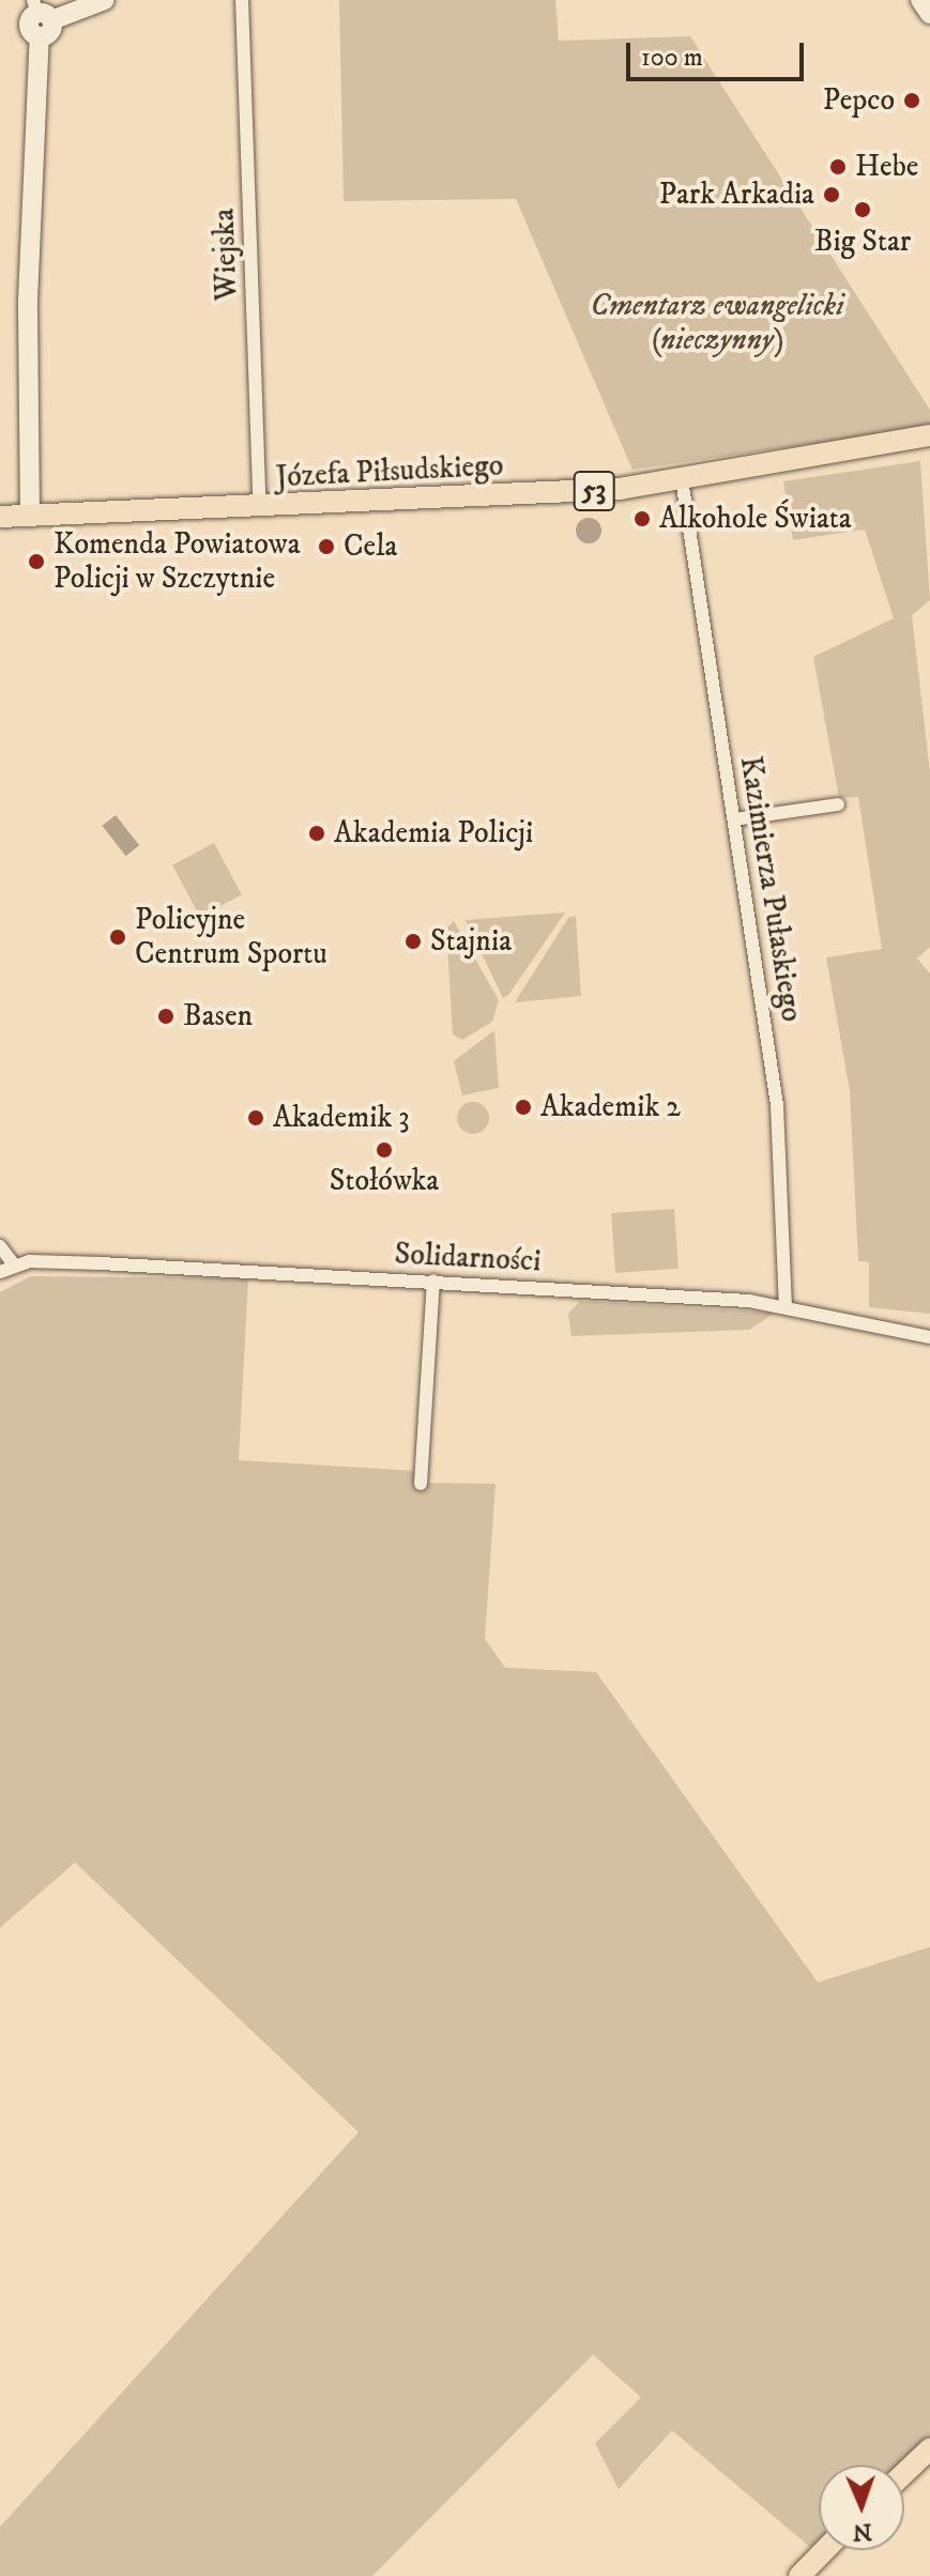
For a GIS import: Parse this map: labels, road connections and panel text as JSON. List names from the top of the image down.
{
  "streets": {
    "main road": ["Józefa Piłsudskiego", "53"],
    "street": ["Wiejska", "Kazimierza Pułaskiego", "Solidarności"]
  },
  "crossings": [
    ["Wiejska", "Józefa Piłsudskiego"],
    ["Józefa Piłsudskiego", "Kazimierza Pułaskiego"],
    ["Kazimierza Pułaskiego", "Solidarności"]
  ],
  "parks": ["Cmentarz ewangelicki (nieczynny)"],
  "places": [
    "Pepco",
    "Hebe",
    "Park Arkadia",
    "Big Star",
    "Alkohole Świata",
    "Cela",
    "Komenda Powiatowa Policji w Szczytnie",
    "Akademia Policji",
    "Policyjne Centrum Sportu",
    "Stajnia",
    "Basen",
    "Akademik 2",
    "Akademik 3",
    "Stołówka"
  ],
  "scale_bar": "100 m",
  "north": "bottom"
}
